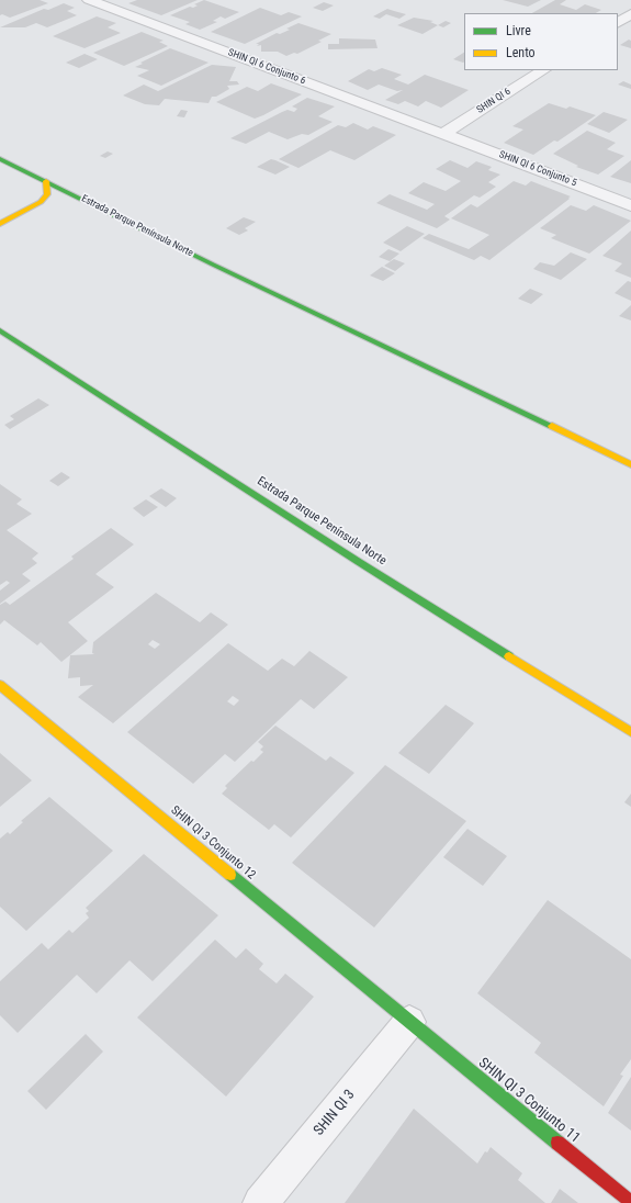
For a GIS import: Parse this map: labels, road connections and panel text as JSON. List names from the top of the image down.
{
  "streets": {
    "main road": ["Estrada Parque Península Norte", "SHIN QI 3 Conjunto 12", "SHIN QI 3 Conjunto 11"],
    "street": [
      "SHIN QI 6 Conjunto 6",
      "SHIN QI 6",
      "SHIN QI 6 Conjunto 5",
      "SHIN QI 3"
    ]
  },
  "crossings": [
    ["SHIN QI 6 Conjunto 6", "SHIN QI 6"],
    ["SHIN QI 6 Conjunto 6", "SHIN QI 6 Conjunto 5"],
    ["SHIN QI 6", "SHIN QI 6 Conjunto 5"],
    ["SHIN QI 3 Conjunto 12", "SHIN QI 3 Conjunto 11"],
    ["SHIN QI 3 Conjunto 12", "SHIN QI 3"],
    ["SHIN QI 3 Conjunto 11", "SHIN QI 3"]
  ],
  "legend": ["Livre", "Lento"]
}
